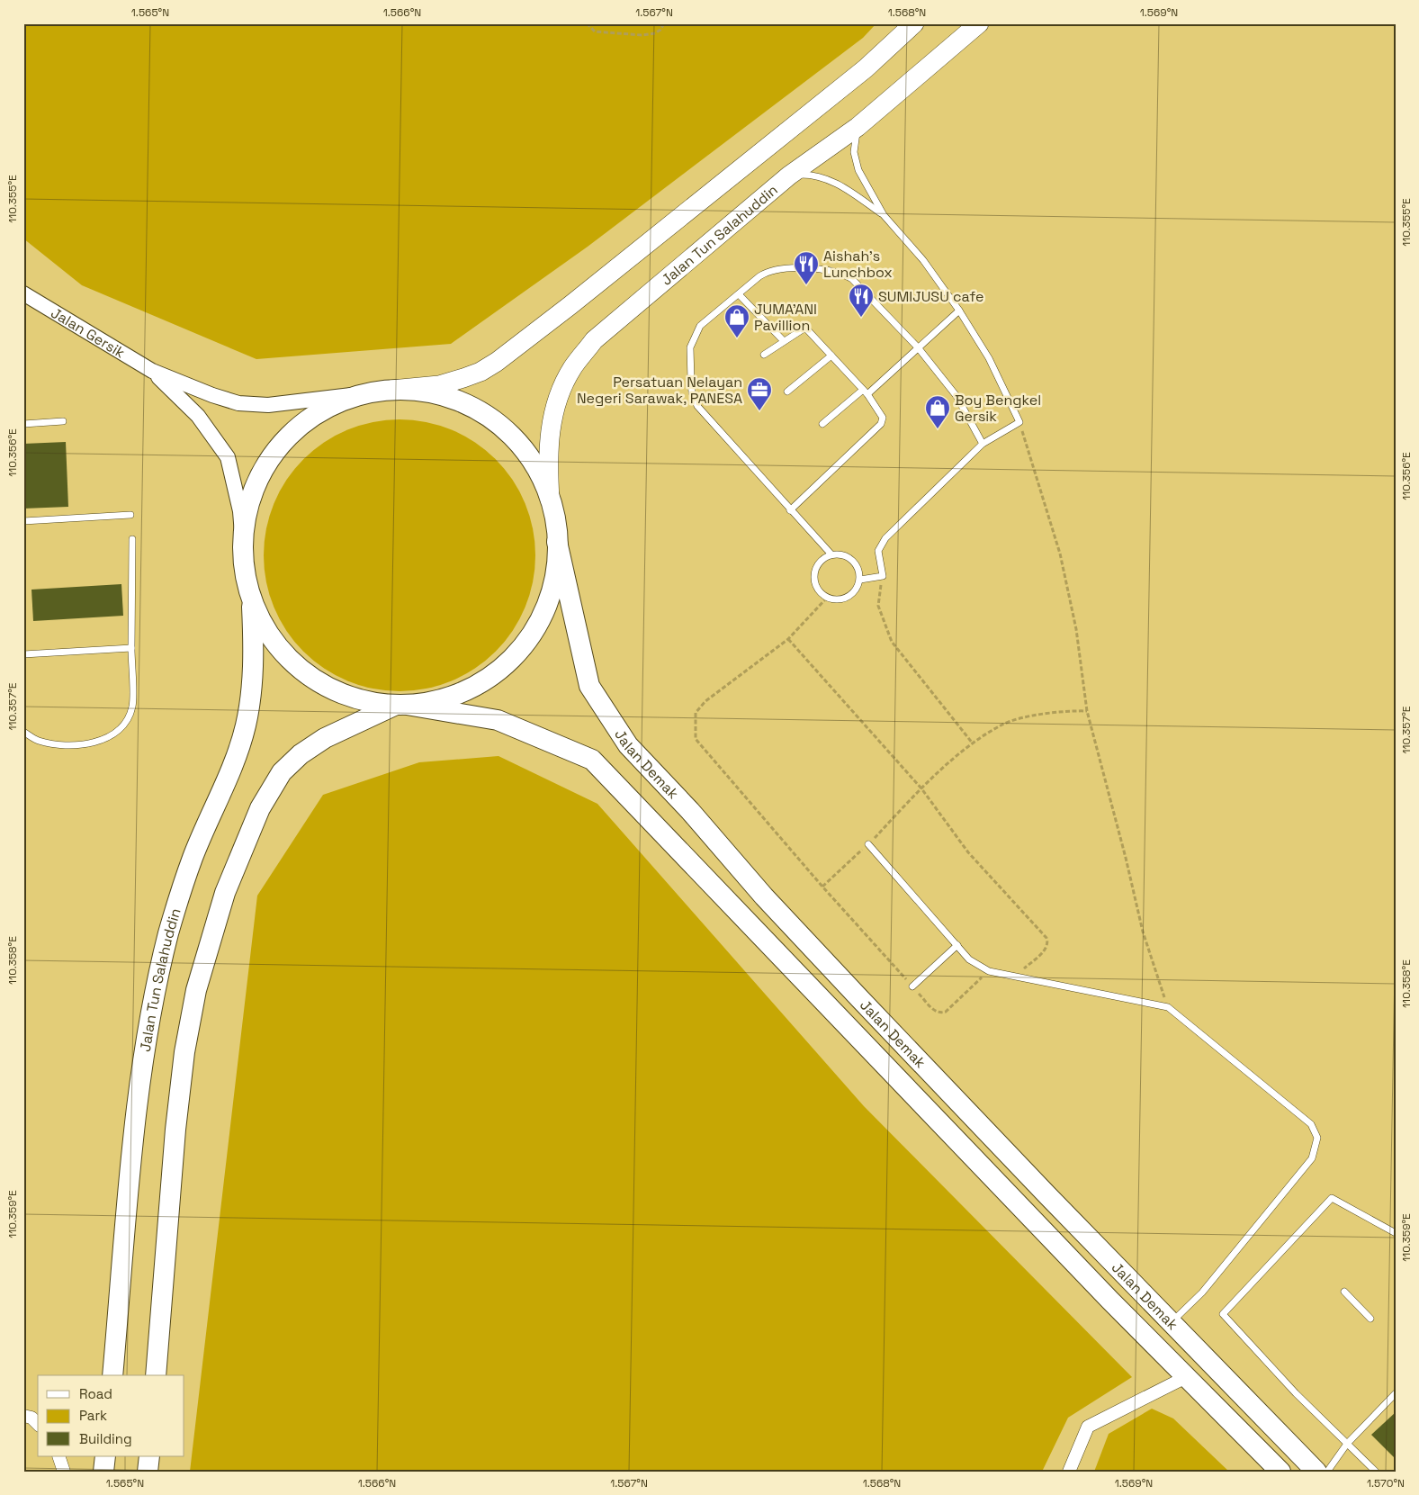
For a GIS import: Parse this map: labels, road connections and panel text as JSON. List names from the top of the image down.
{
  "streets": {
    "highway": ["Jalan Tun Salahuddin", "Jalan Demak"],
    "street": ["Jalan Gersik"]
  },
  "places": {
    "restaurant": ["Aishah's Lunchbox", "SUMIJUSU cafe"],
    "shop": ["JUMA'ANI Pavillion", "Boy Bengkel Gersik"],
    "office": ["Persatuan Nelayan Negeri Sarawak, PANESA"]
  },
  "legend": ["Road", "Park", "Building"],
  "coordinates": [
    "1.565°N",
    "1.566°N",
    "1.567°N",
    "1.568°N",
    "1.569°N",
    "110.355°E",
    "110.356°E",
    "110.357°E",
    "110.358°E",
    "110.359°E",
    "1.570°N"
  ]
}
